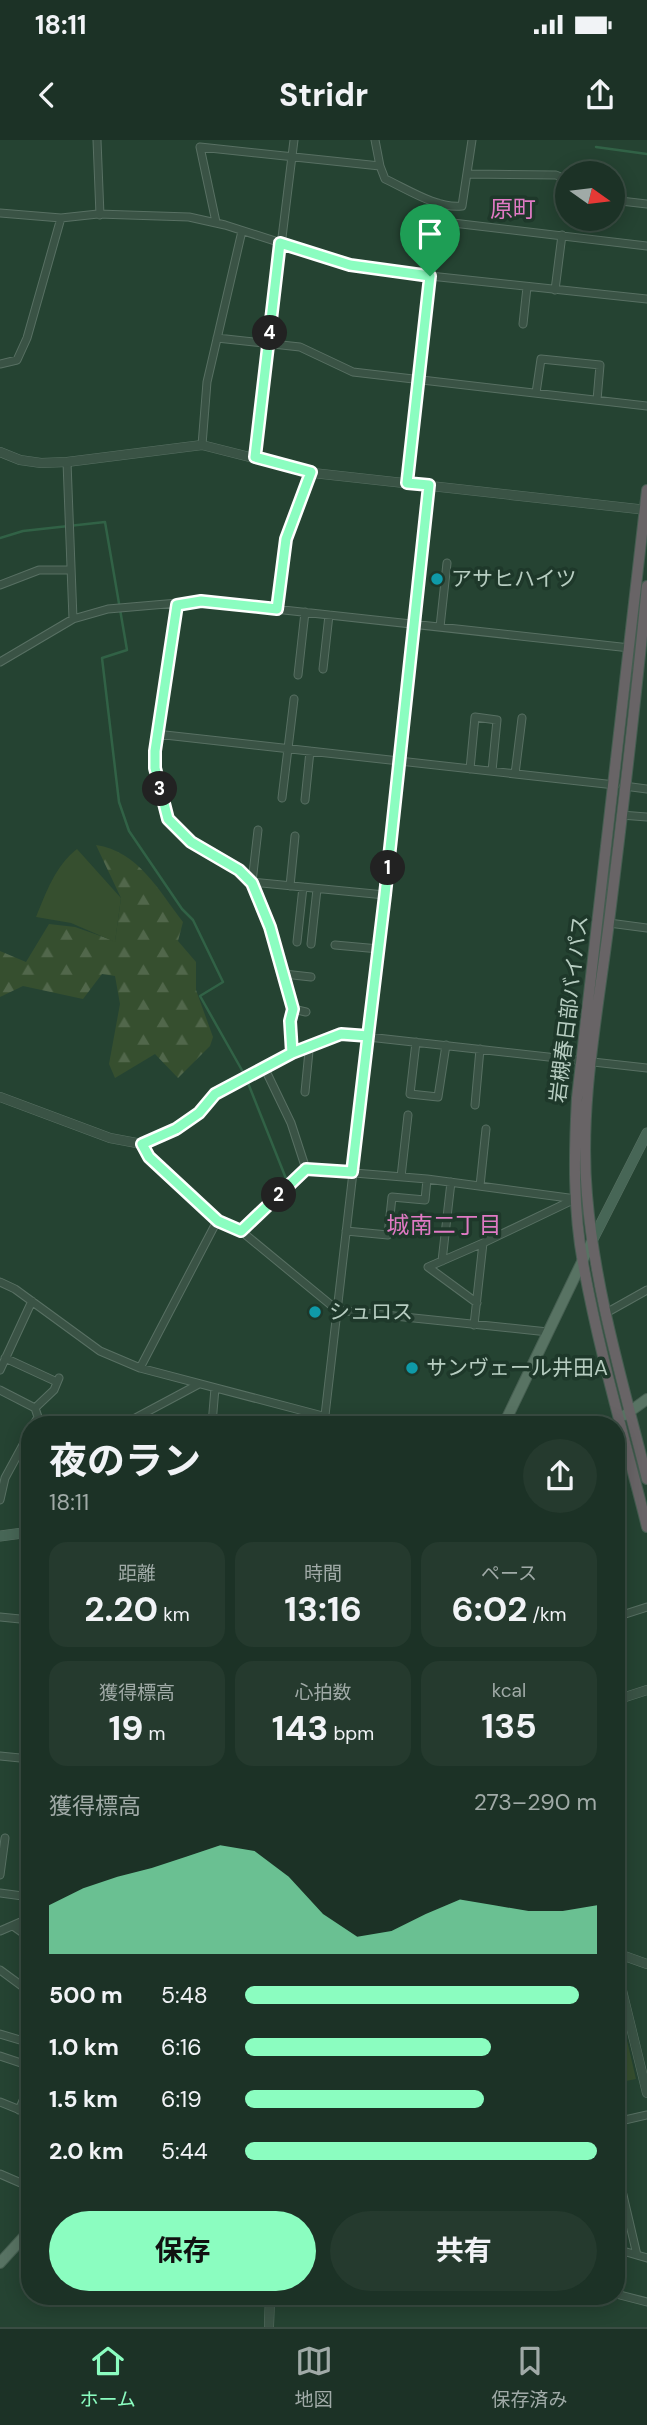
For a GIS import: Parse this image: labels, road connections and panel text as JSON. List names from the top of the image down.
{
  "streets": {
    "highway": ["岩槻春日部バイパス"]
  },
  "districts": ["原町", "城南二丁目"],
  "places": ["アサヒハイツ", "シュロス", "サンヴェール井田A"],
  "north": "right",
  "page": {
    "status": "18:11",
    "header": "Stridr",
    "pins": [
      "4",
      "3",
      "1",
      "2"
    ],
    "heading": ["夜のラン", "18:11"],
    "stats": [
      ["距離", "2.20 km"],
      ["時間", "13:16"],
      ["ペース", "6:02 /km"],
      ["獲得標高", "19 m"],
      ["心拍数", "143 bpm"],
      ["kcal", "135"]
    ],
    "chart": ["獲得標高", "273–290 m"],
    "list": [
      {
        "name": "500 m",
        "note": "5:48"
      },
      {
        "name": "1.0 km",
        "note": "6:16"
      },
      {
        "name": "1.5 km",
        "note": "6:19"
      },
      {
        "name": "2.0 km",
        "note": "5:44"
      }
    ],
    "buttons": ["保存", "共有"],
    "tabs": ["ホーム", "地図", "保存済み"]
  }
}
